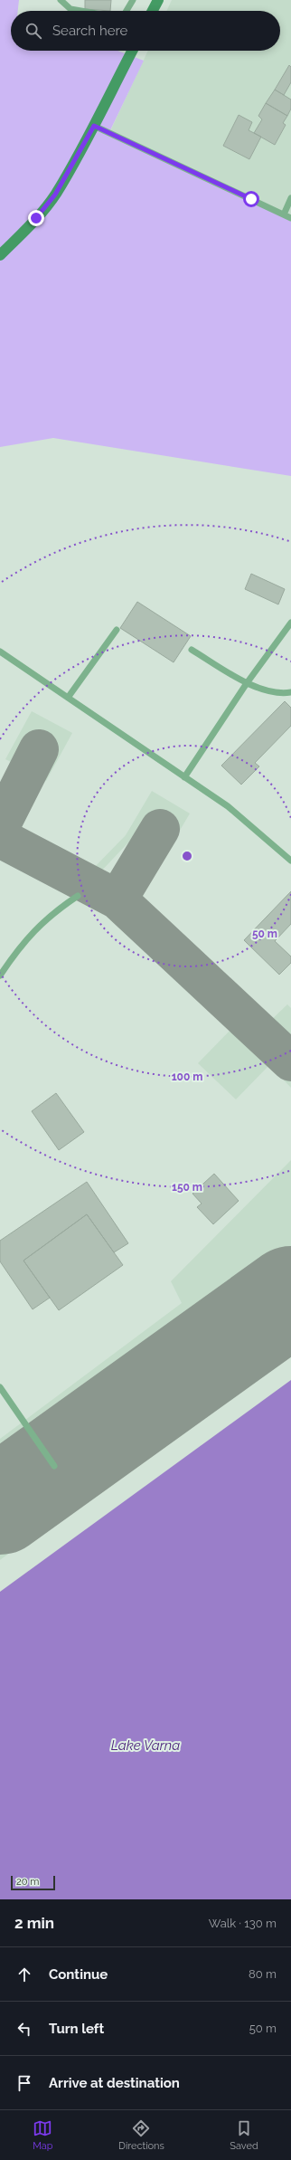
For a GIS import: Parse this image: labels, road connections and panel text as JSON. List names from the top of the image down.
{
  "water": ["Lake Varna"],
  "scale_bar": "20 m",
  "page": {
    "search": "Search here",
    "scale": "20 m",
    "heading": ["2 min", "Walk · 130 m"],
    "list": [
      ["Continue", "80 m"],
      ["Turn left", "50 m"],
      "Arrive at destination"
    ],
    "nav": ["Map", "Directions", "Saved"]
  },
  "rings": ["50 m", "100 m", "150 m"]
}
